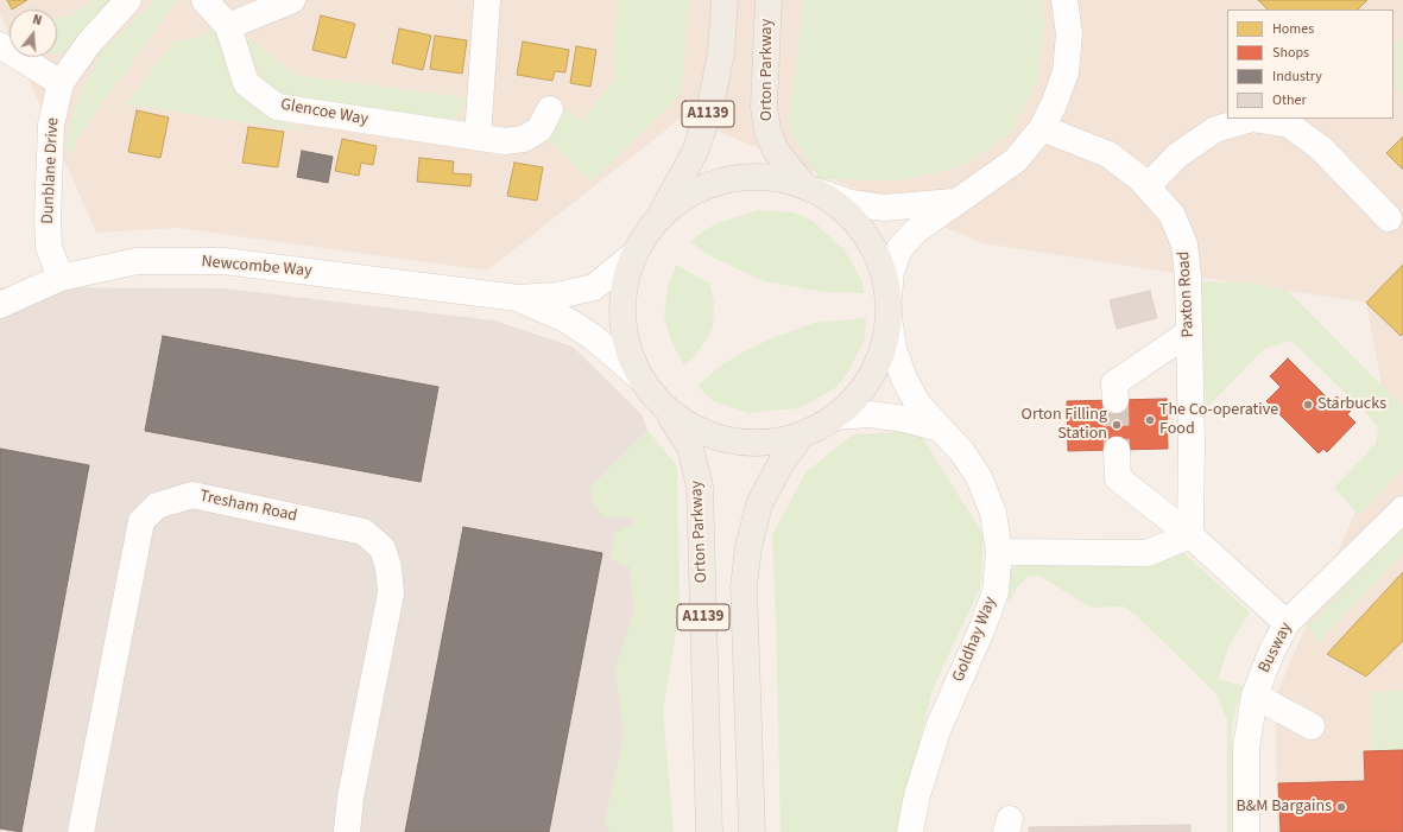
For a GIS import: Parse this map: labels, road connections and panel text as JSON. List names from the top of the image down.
{
  "streets": {
    "main road": ["Orton Parkway", "A1139"],
    "street": [
      "Glencoe Way",
      "Dunblane Drive",
      "Newcombe Way",
      "Paxton Road",
      "Tresham Road",
      "Goldhay Way",
      "Busway"
    ]
  },
  "crossings": [
    ["Dunblane Drive", "Newcombe Way"],
    ["Paxton Road", "Goldhay Way"]
  ],
  "places": [
    "Starbucks",
    "The Co-operative Food",
    "Orton Filling Station",
    "B&M Bargains"
  ],
  "legend": [
    "Homes",
    "Shops",
    "Industry",
    "Other"
  ],
  "north": "top"
}
